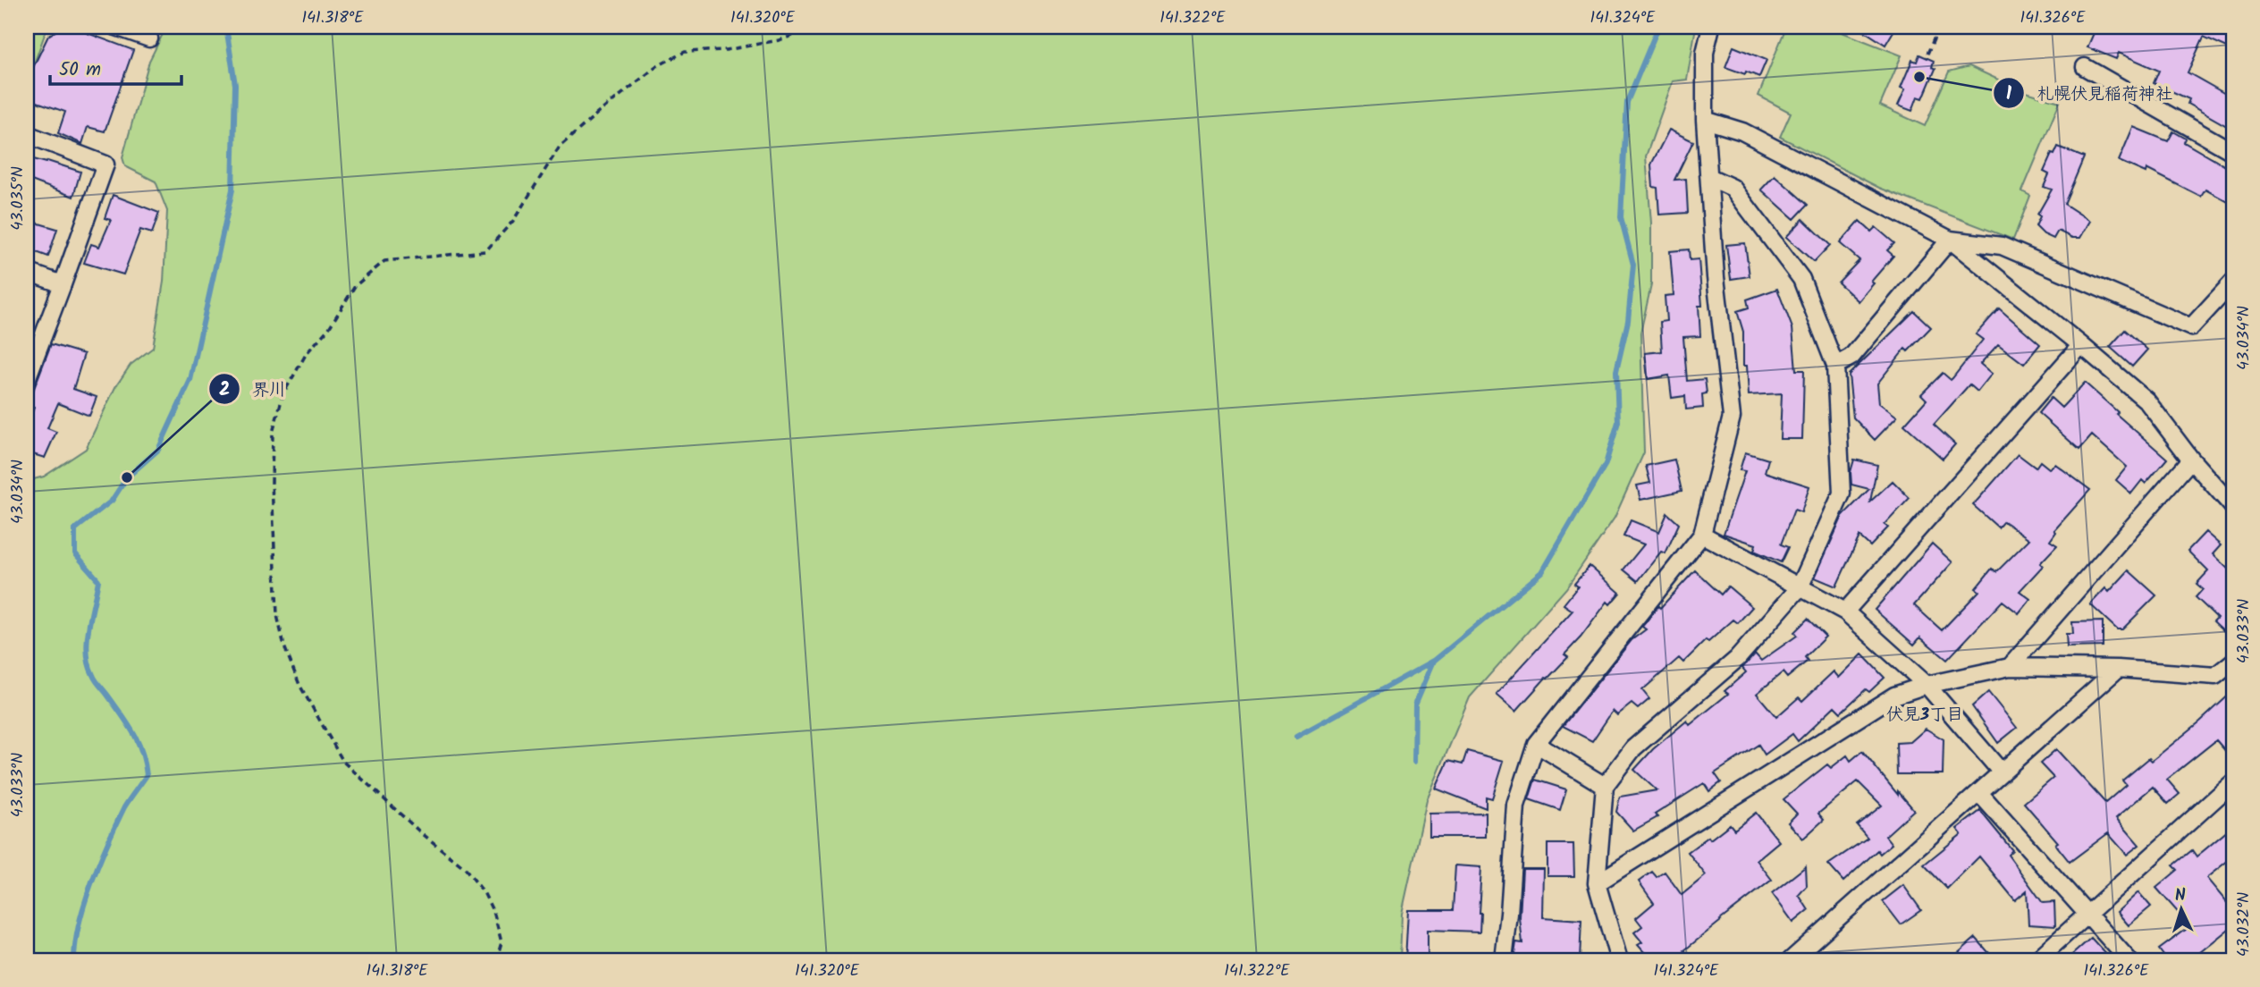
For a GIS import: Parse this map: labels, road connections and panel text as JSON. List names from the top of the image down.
{
  "districts": ["伏見3丁目"],
  "places": ["札幌伏見稲荷神社", "界川"],
  "scale_bar": "50 m",
  "north": "top",
  "coordinates": [
    "141.318°E",
    "141.320°E",
    "141.322°E",
    "141.324°E",
    "141.326°E",
    "43.035°N",
    "43.034°N",
    "43.033°N",
    "43.032°N"
  ]
}
